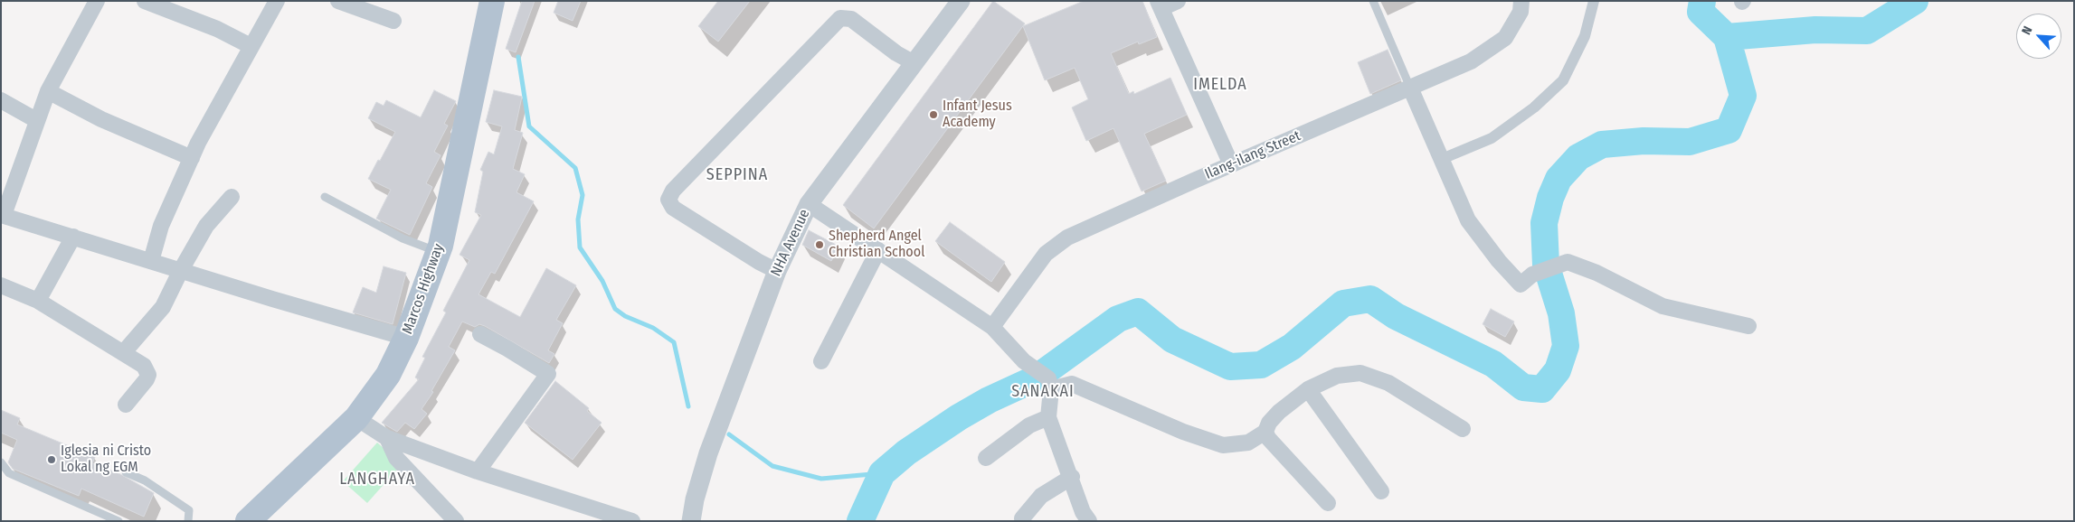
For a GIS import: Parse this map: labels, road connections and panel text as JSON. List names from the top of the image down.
{
  "streets": {
    "main road": ["Marcos Highway"],
    "street": ["Ilang-ilang Street", "NHA Avenue"]
  },
  "districts": [
    "IMELDA",
    "SEPPINA",
    "SANAKAI",
    "LANGHAYA"
  ],
  "places": ["Infant Jesus Academy", "Shepherd Angel Christian School", "Iglesia ni Cristo Lokal ng EGM"],
  "north": "top left"
}
